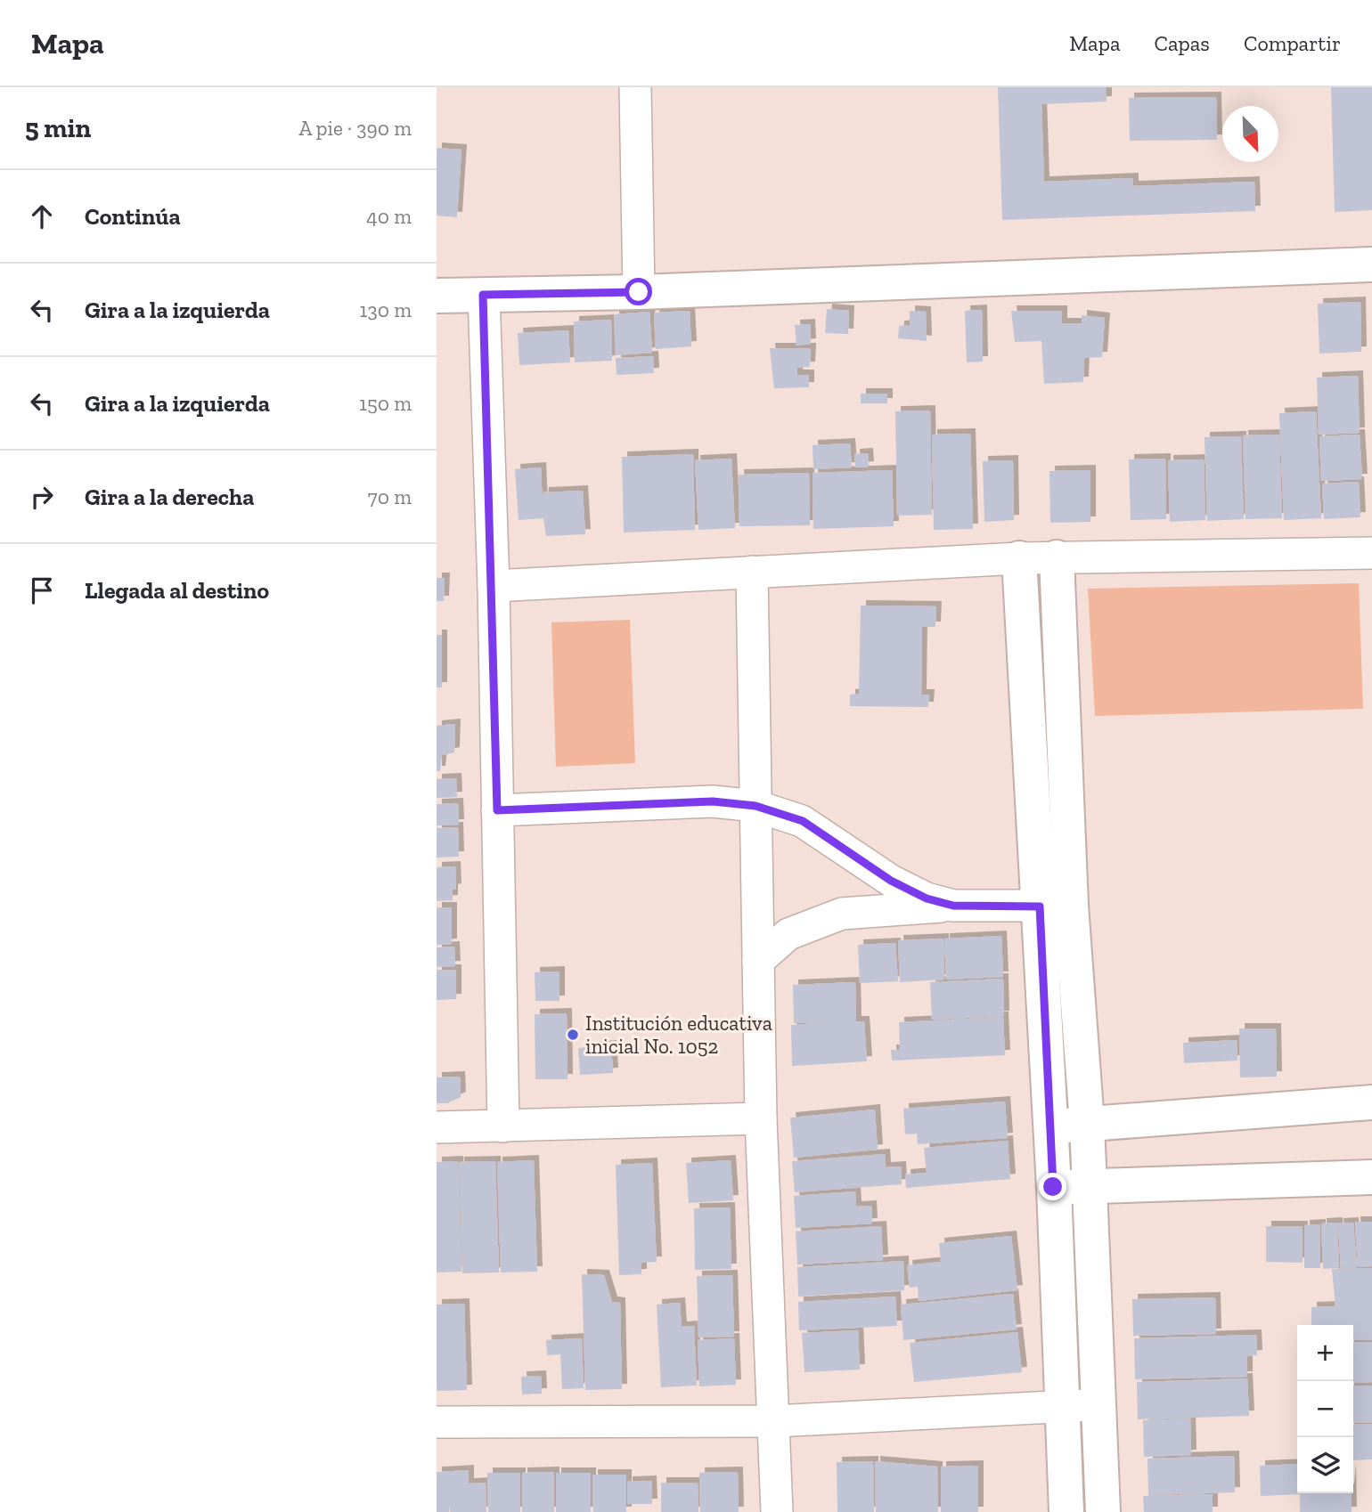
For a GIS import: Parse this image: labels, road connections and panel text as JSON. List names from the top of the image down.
{
  "places": ["Institución educativa inicial No. 1052"],
  "north": "bottom right",
  "page": {
    "header": "Mapa",
    "nav": ["Mapa", "Capas", "Compartir"],
    "heading": ["5 min", "A pie · 390 m"],
    "list": [
      ["Continúa", "40 m"],
      ["Gira a la izquierda", "130 m"],
      ["Gira a la izquierda", "150 m"],
      ["Gira a la derecha", "70 m"],
      "Llegada al destino"
    ],
    "map_buttons": ["+", "−"]
  }
}
